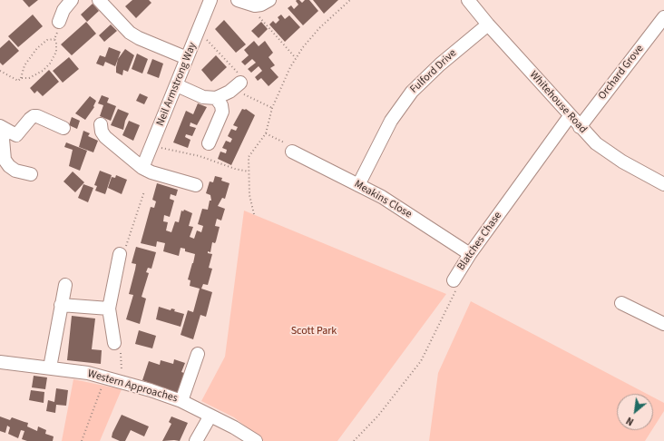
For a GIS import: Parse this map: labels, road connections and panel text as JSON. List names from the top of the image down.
{
  "streets": {
    "street": [
      "Fulford Drive",
      "Orchard Grove",
      "Neil Armstrong Way",
      "Whitehouse Road",
      "Meakins Close",
      "Blatches Chase",
      "Western Approaches"
    ]
  },
  "crossings": [
    ["Fulford Drive", "Whitehouse Road"],
    ["Fulford Drive", "Meakins Close"],
    ["Orchard Grove", "Whitehouse Road"],
    ["Whitehouse Road", "Blatches Chase"],
    ["Meakins Close", "Blatches Chase"]
  ],
  "parks": ["Scott Park"],
  "north": "bottom left"
}
